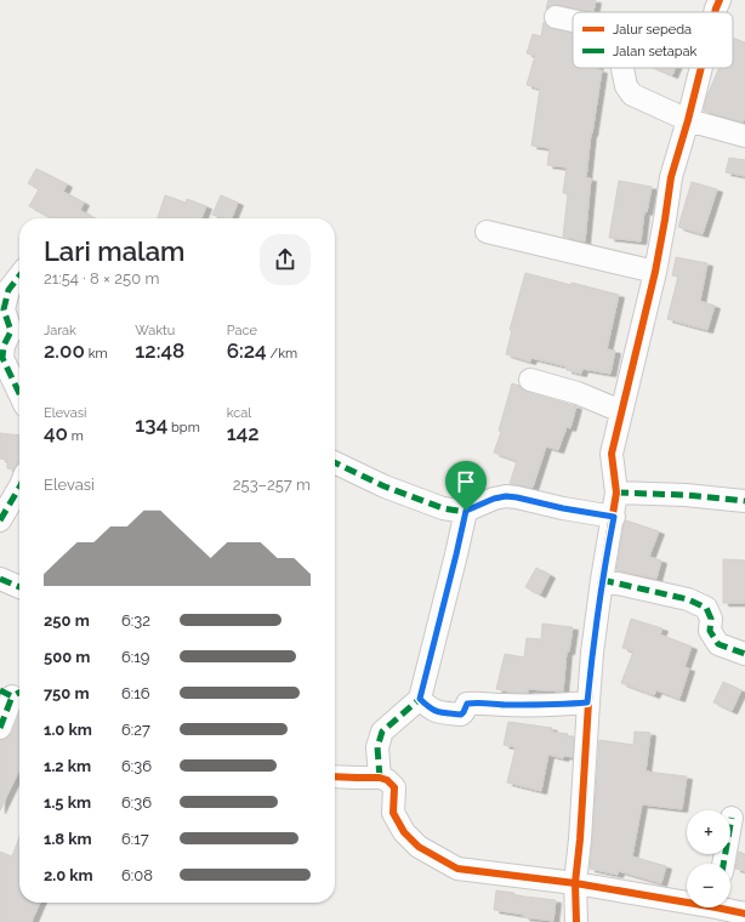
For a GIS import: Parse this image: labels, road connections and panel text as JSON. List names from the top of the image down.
{
  "legend": ["Jalur sepeda", "Jalan setapak"],
  "page": {
    "heading": ["Lari malam", "21:54 · 8 × 250 m"],
    "stats": [
      ["Jarak", "2.00 km"],
      ["Waktu", "12:48"],
      ["Pace", "6:24 /km"],
      ["Elevasi", "40 m"],
      ["134 bpm"],
      ["kcal", "142"]
    ],
    "chart": ["Elevasi", "253–257 m"],
    "list": [
      {
        "name": "250 m",
        "note": "6:32"
      },
      {
        "name": "500 m",
        "note": "6:19"
      },
      {
        "name": "750 m",
        "note": "6:16"
      },
      {
        "name": "1.0 km",
        "note": "6:27"
      },
      {
        "name": "1.2 km",
        "note": "6:36"
      },
      {
        "name": "1.5 km",
        "note": "6:36"
      },
      {
        "name": "1.8 km",
        "note": "6:17"
      },
      {
        "name": "2.0 km",
        "note": "6:08"
      }
    ],
    "map_buttons": ["+", "−"]
  }
}
